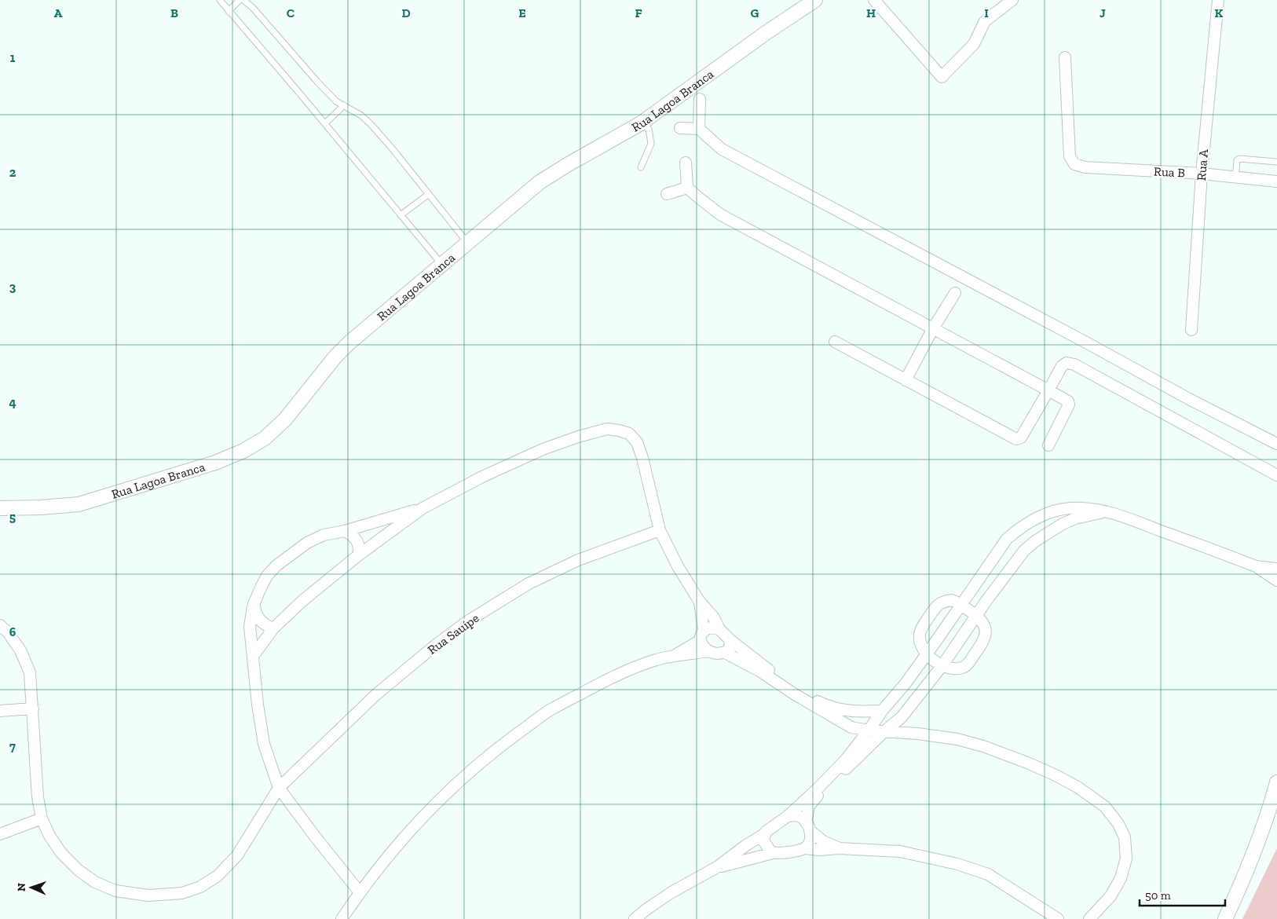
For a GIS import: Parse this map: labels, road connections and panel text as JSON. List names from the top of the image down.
{
  "streets": {
    "street": [
      "Rua Lagoa Branca",
      "Rua A",
      "Rua B",
      "Rua Sauípe"
    ]
  },
  "crossings": [
    ["Rua A", "Rua B"]
  ],
  "scale_bar": "50 m",
  "north": "left",
  "grid": {
    "columns": [
      "A",
      "B",
      "C",
      "D",
      "E",
      "F",
      "G",
      "H",
      "I",
      "J",
      "K"
    ],
    "rows": [
      "1",
      "2",
      "3",
      "4",
      "5",
      "6",
      "7"
    ]
  }
}
